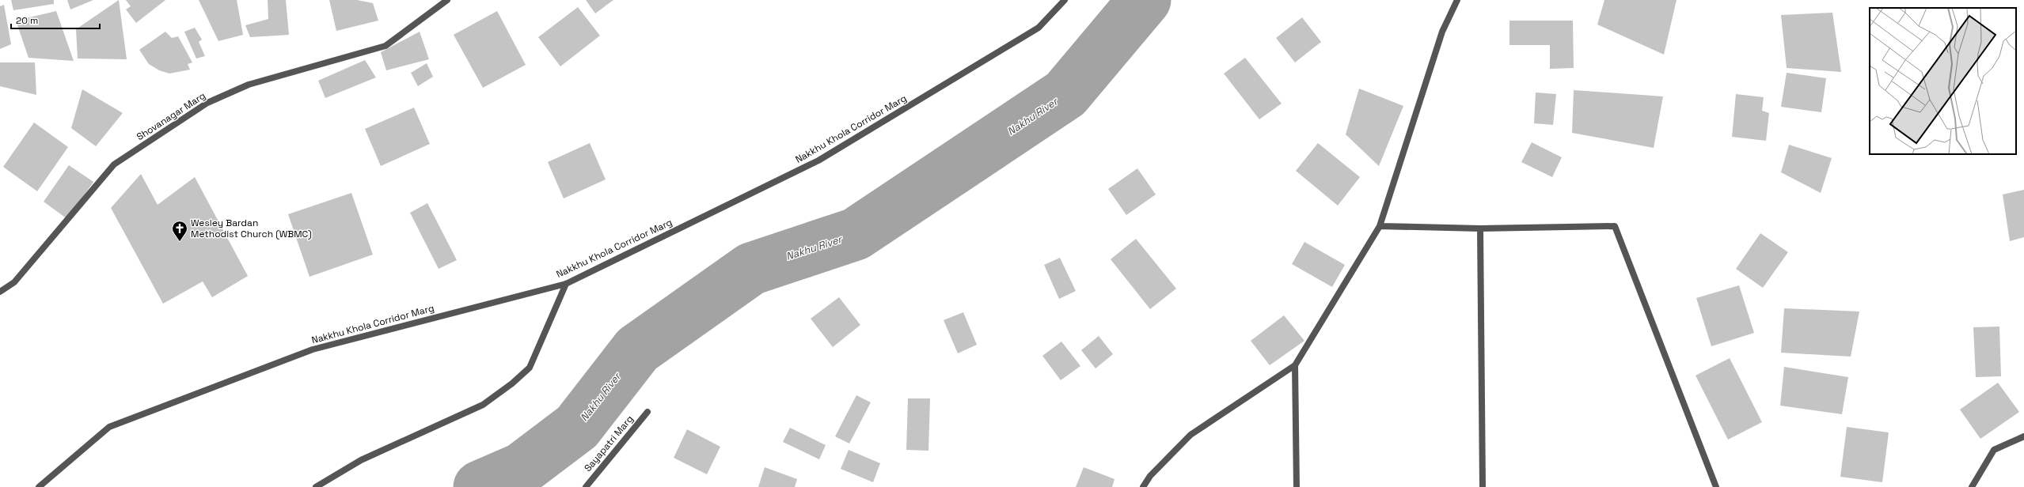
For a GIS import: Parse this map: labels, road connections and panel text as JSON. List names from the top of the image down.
{
  "streets": {
    "street": ["Shovanagar Marg", "Nakkhu Khola Corridor Marg", "Sayapatri Marg"]
  },
  "water": ["Nakhu River"],
  "places": {
    "church": ["Wesley Bardan Methodist Church (WBMC)"]
  },
  "scale_bar": "20 m"
}
